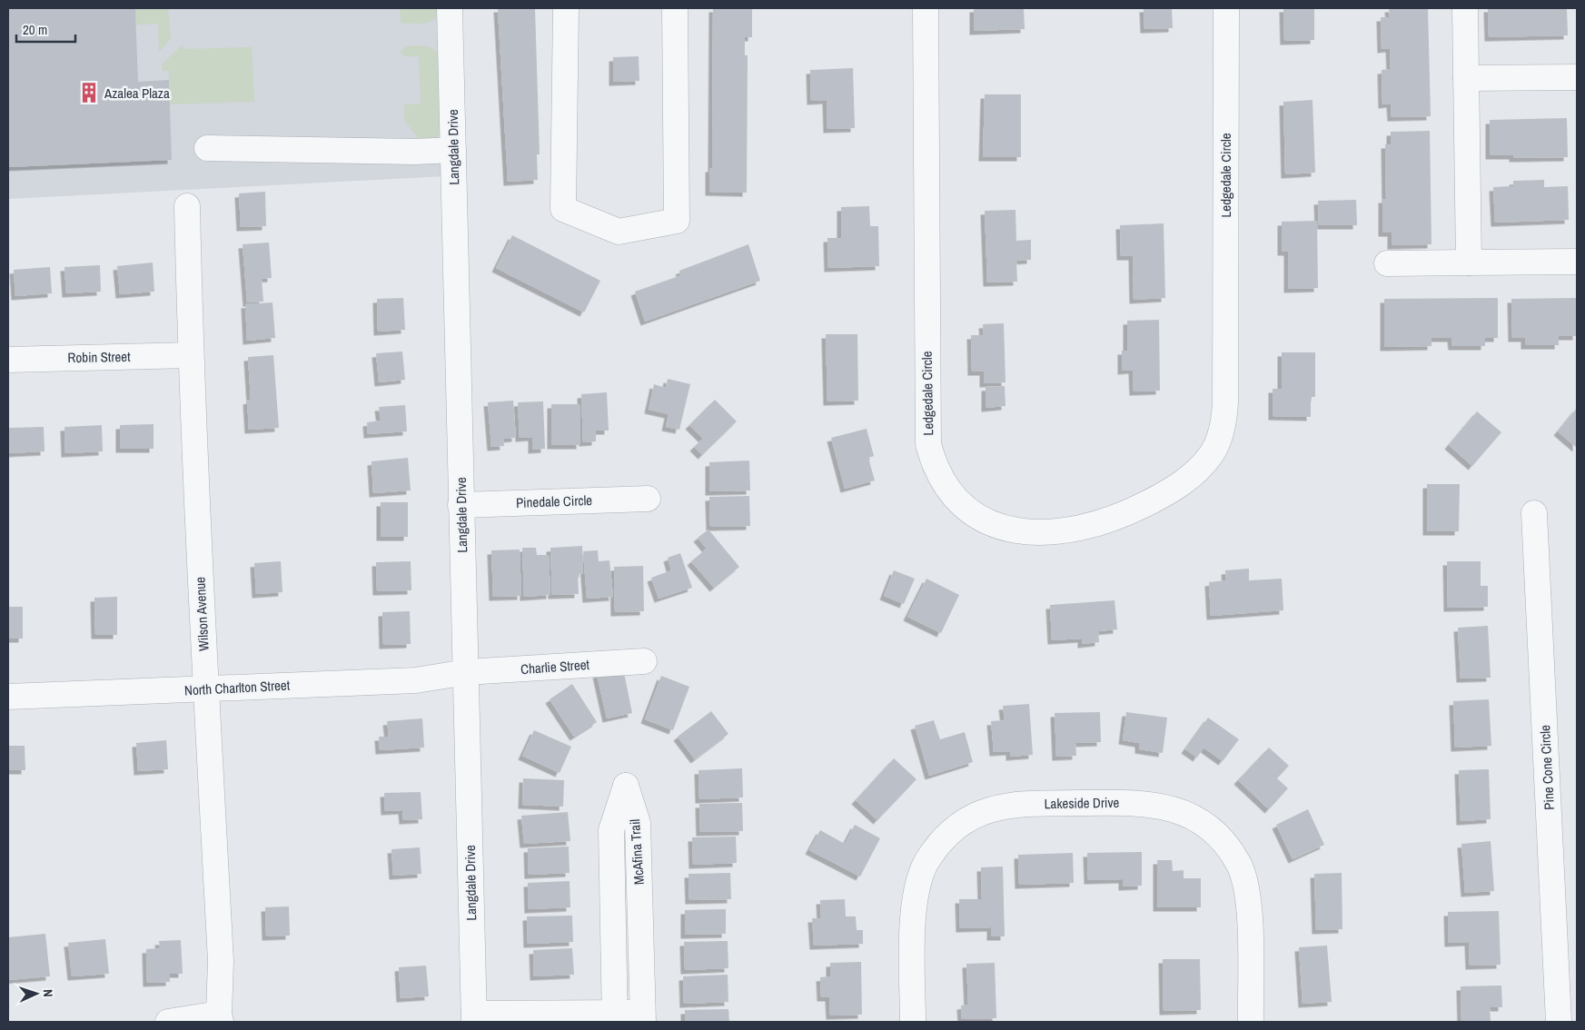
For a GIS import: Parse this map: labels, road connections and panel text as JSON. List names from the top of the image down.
{
  "streets": {
    "street": [
      "Langdale Drive",
      "Ledgedale Circle",
      "Robin Street",
      "Pinedale Circle",
      "Wilson Avenue",
      "Charlie Street",
      "North Charlton Street",
      "Pine Cone Circle",
      "Lakeside Drive",
      "McAfina Trail"
    ]
  },
  "crossings": [
    ["Langdale Drive", "Pinedale Circle"],
    ["Langdale Drive", "Charlie Street"],
    ["Langdale Drive", "North Charlton Street"],
    ["Robin Street", "Wilson Avenue"],
    ["Wilson Avenue", "North Charlton Street"],
    ["Charlie Street", "North Charlton Street"]
  ],
  "places": {
    "building": ["Azalea Plaza"]
  },
  "scale_bar": "20 m",
  "north": "right"
}
